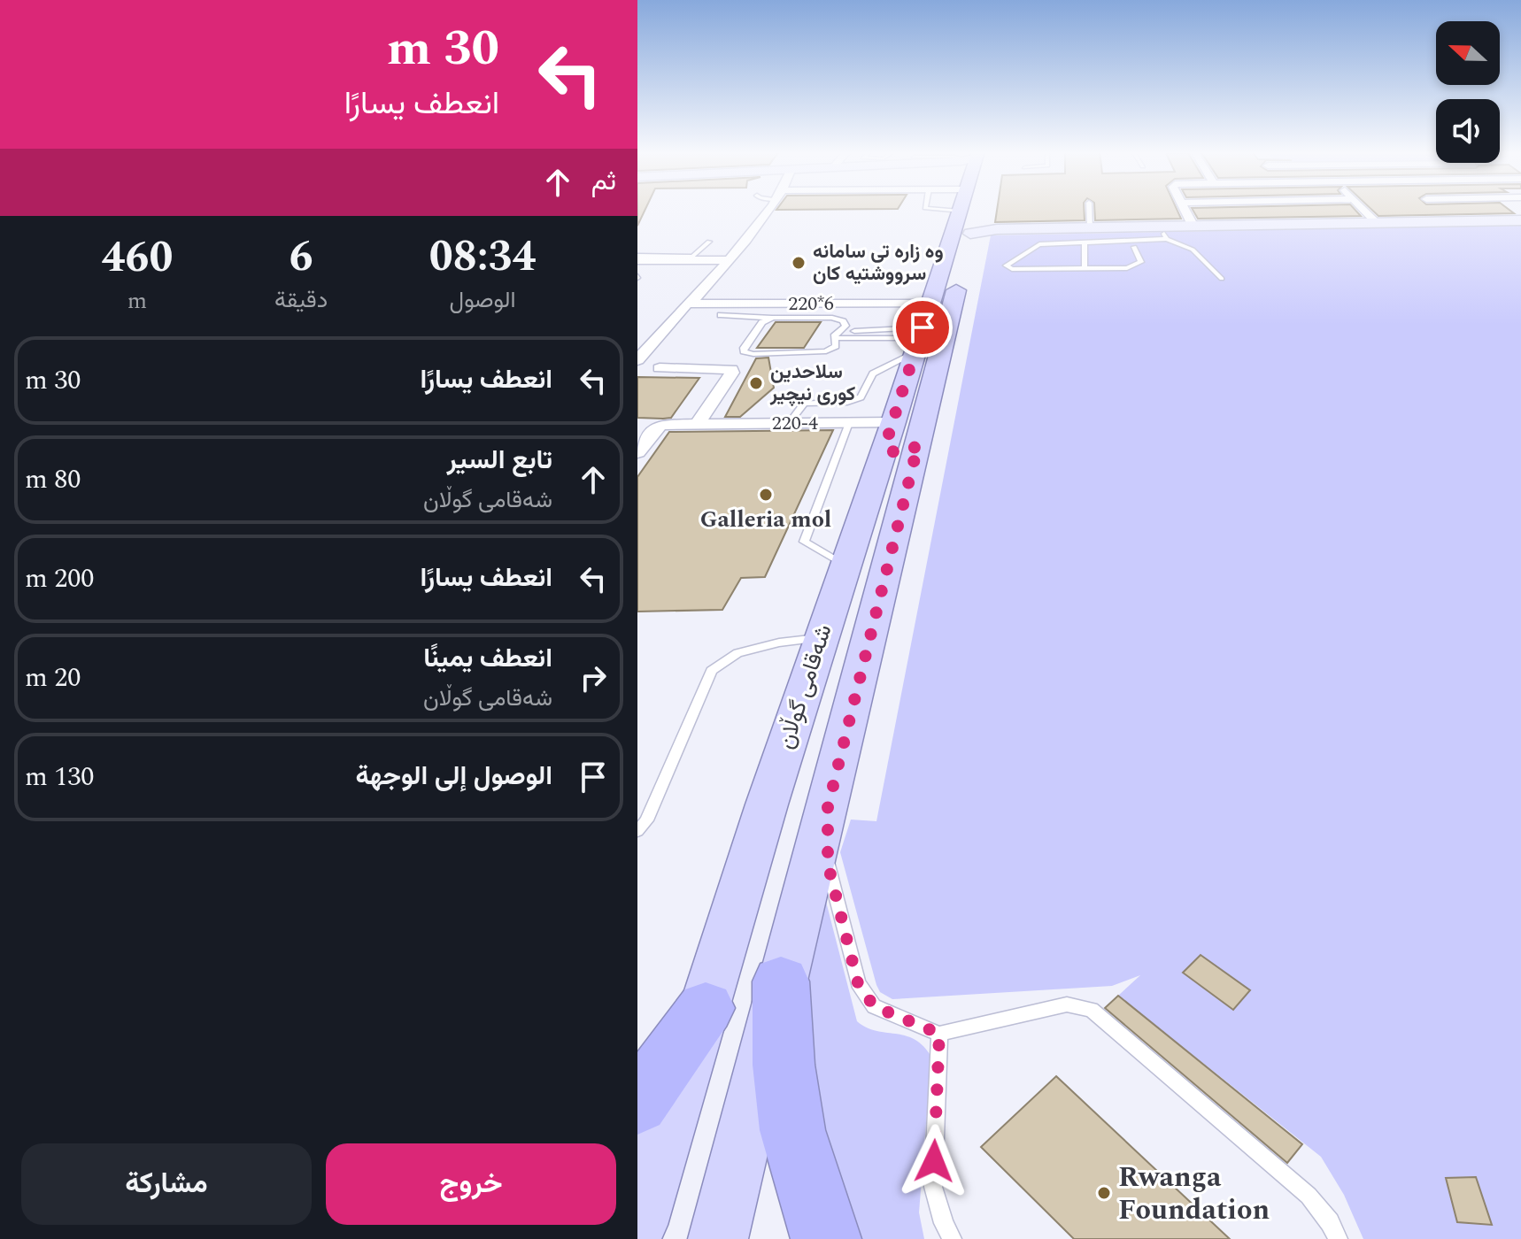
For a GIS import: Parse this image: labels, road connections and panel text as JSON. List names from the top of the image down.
{
  "streets": {
    "main road": ["شەقامی گوڵان"],
    "street": ["220*6", "220-4"]
  },
  "crossings": [
    ["220*6", "شەقامی گوڵان"],
    ["220-4", "شەقامی گوڵان"]
  ],
  "places": [
    "وه زاره تى سامانه سرووشتيه كان",
    "سلاحدین كوری نیچیر",
    "Galleria mol",
    "Rwanga Foundation"
  ],
  "north": "left",
  "page": {
    "turn": ["30 m", "انعطف يسارًا"],
    "then": "ثم",
    "eta": [
      "08:34",
      "الوصول",
      "6",
      "دقيقة",
      "460",
      "m"
    ],
    "list": [
      {
        "name": "انعطف يسارًا",
        "value": "30 m"
      },
      {
        "name": "تابع السير",
        "note": "شەقامی گوڵان",
        "value": "80 m"
      },
      {
        "name": "انعطف يسارًا",
        "value": "200 m"
      },
      {
        "name": "انعطف يمينًا",
        "note": "شەقامی گوڵان",
        "value": "20 m"
      },
      {
        "name": "الوصول إلى الوجهة",
        "value": "130 m"
      }
    ],
    "buttons": ["خروج", "مشاركة"]
  }
}
